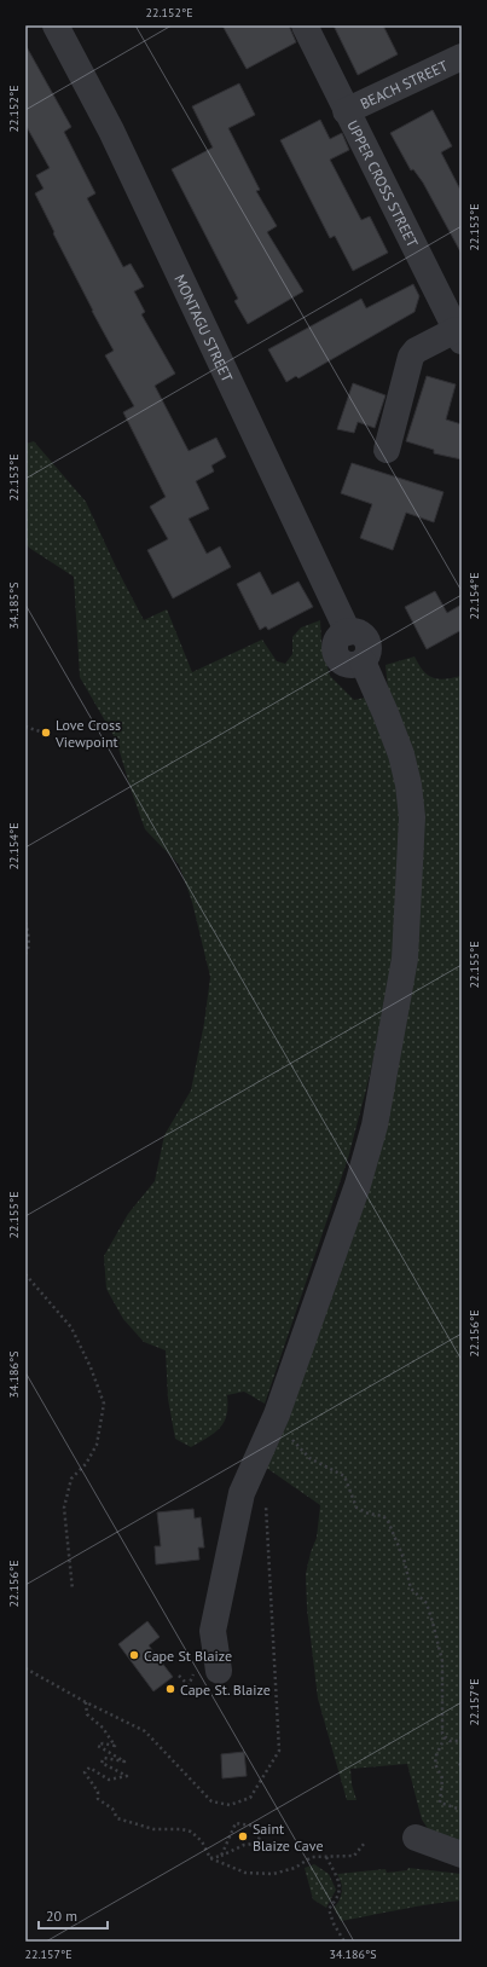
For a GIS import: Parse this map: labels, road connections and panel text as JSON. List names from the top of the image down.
{
  "streets": {
    "street": ["BEACH STREET", "UPPER CROSS STREET", "MONTAGU STREET"]
  },
  "crossings": [
    ["BEACH STREET", "UPPER CROSS STREET"]
  ],
  "places": [
    "Love Cross Viewpoint",
    "Cape St Blaize",
    "Cape St. Blaize",
    "Saint Blaize Cave"
  ],
  "scale_bar": "20 m",
  "coordinates": [
    "22.152°E",
    "22.153°E",
    "22.154°E",
    "34.185°S",
    "22.155°E",
    "22.156°E",
    "34.186°S",
    "22.157°E"
  ]
}
